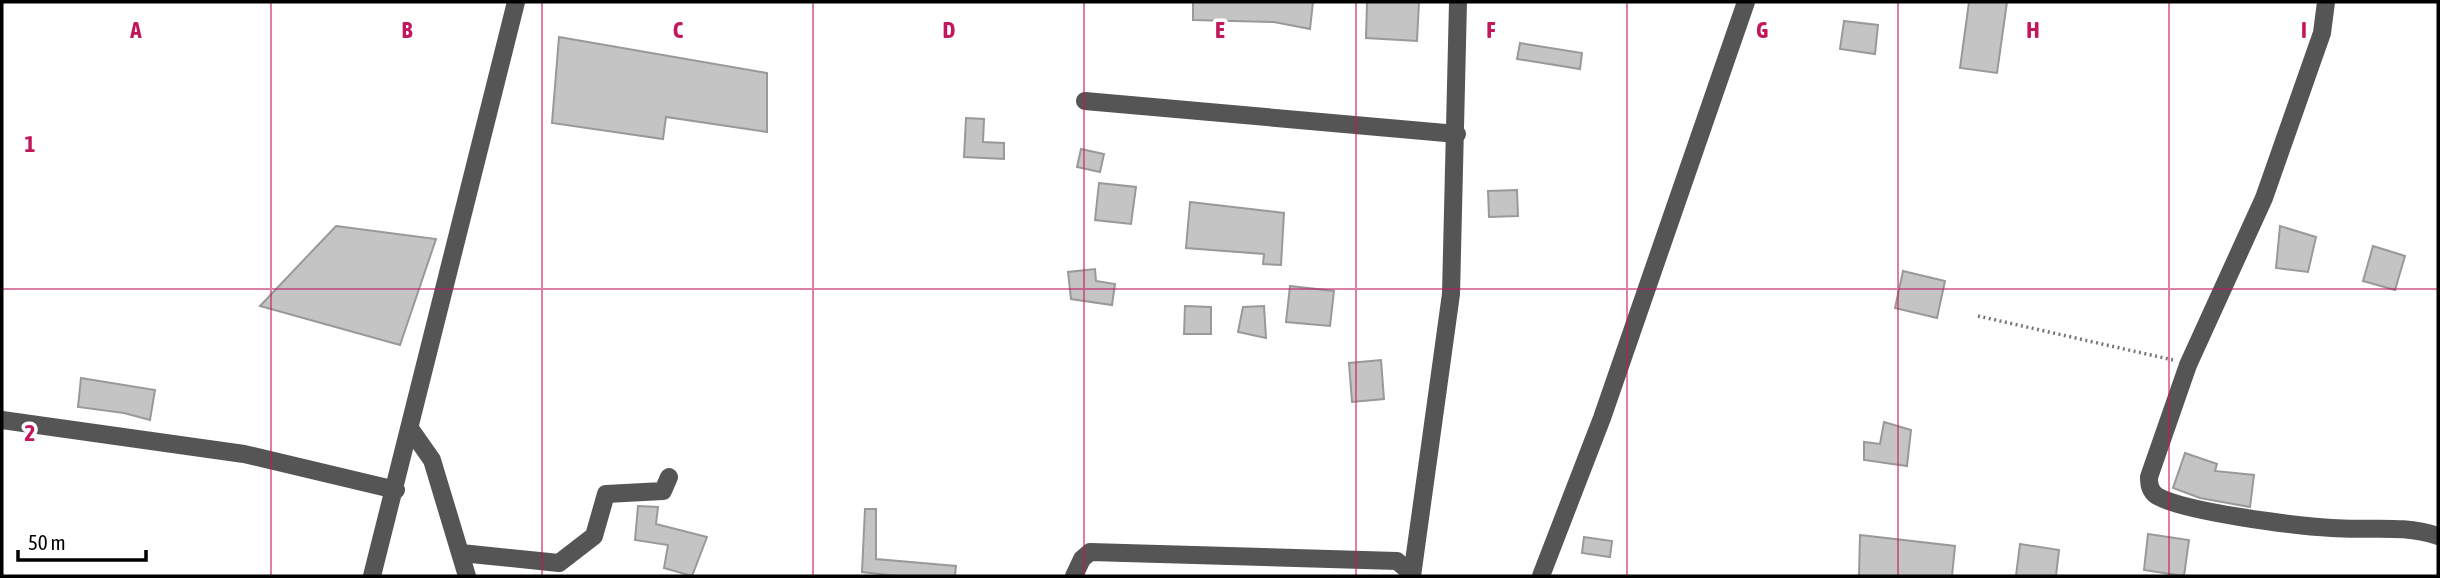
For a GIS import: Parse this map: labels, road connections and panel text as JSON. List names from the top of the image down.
{
  "scale_bar": "50 m",
  "grid": {
    "columns": [
      "A",
      "B",
      "C",
      "D",
      "E",
      "F",
      "G",
      "H",
      "I"
    ],
    "rows": ["1", "2"]
  }
}
